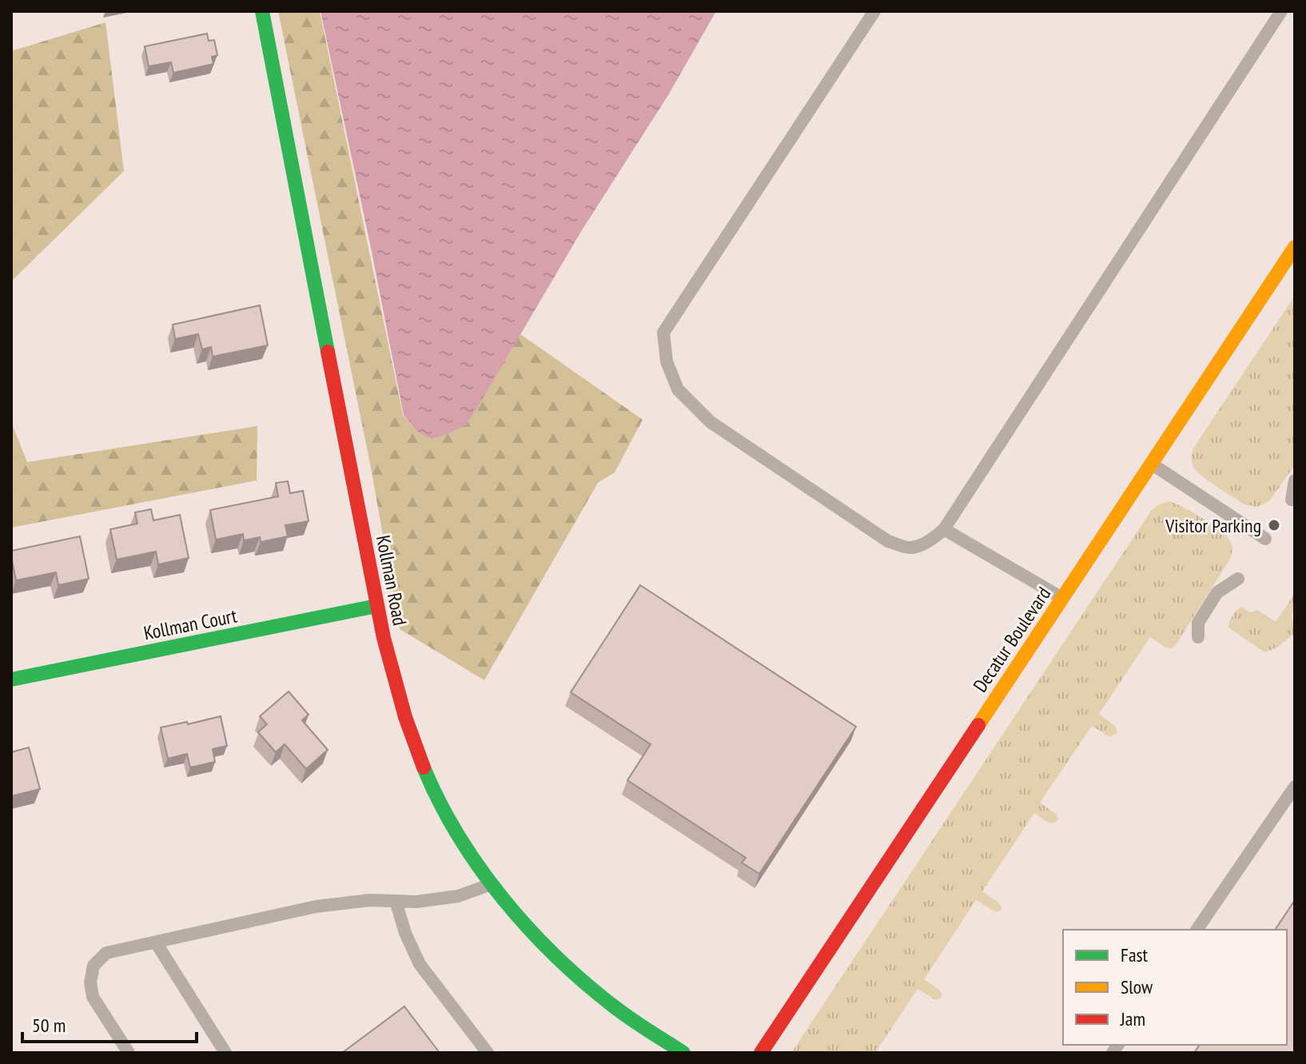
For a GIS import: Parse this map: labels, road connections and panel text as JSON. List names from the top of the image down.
{
  "streets": {
    "street": ["Kollman Road", "Kollman Court", "Decatur Boulevard"]
  },
  "crossings": [
    ["Kollman Road", "Kollman Court"]
  ],
  "places": ["Visitor Parking"],
  "legend": ["Fast", "Slow", "Jam"],
  "scale_bar": "50 m"
}
